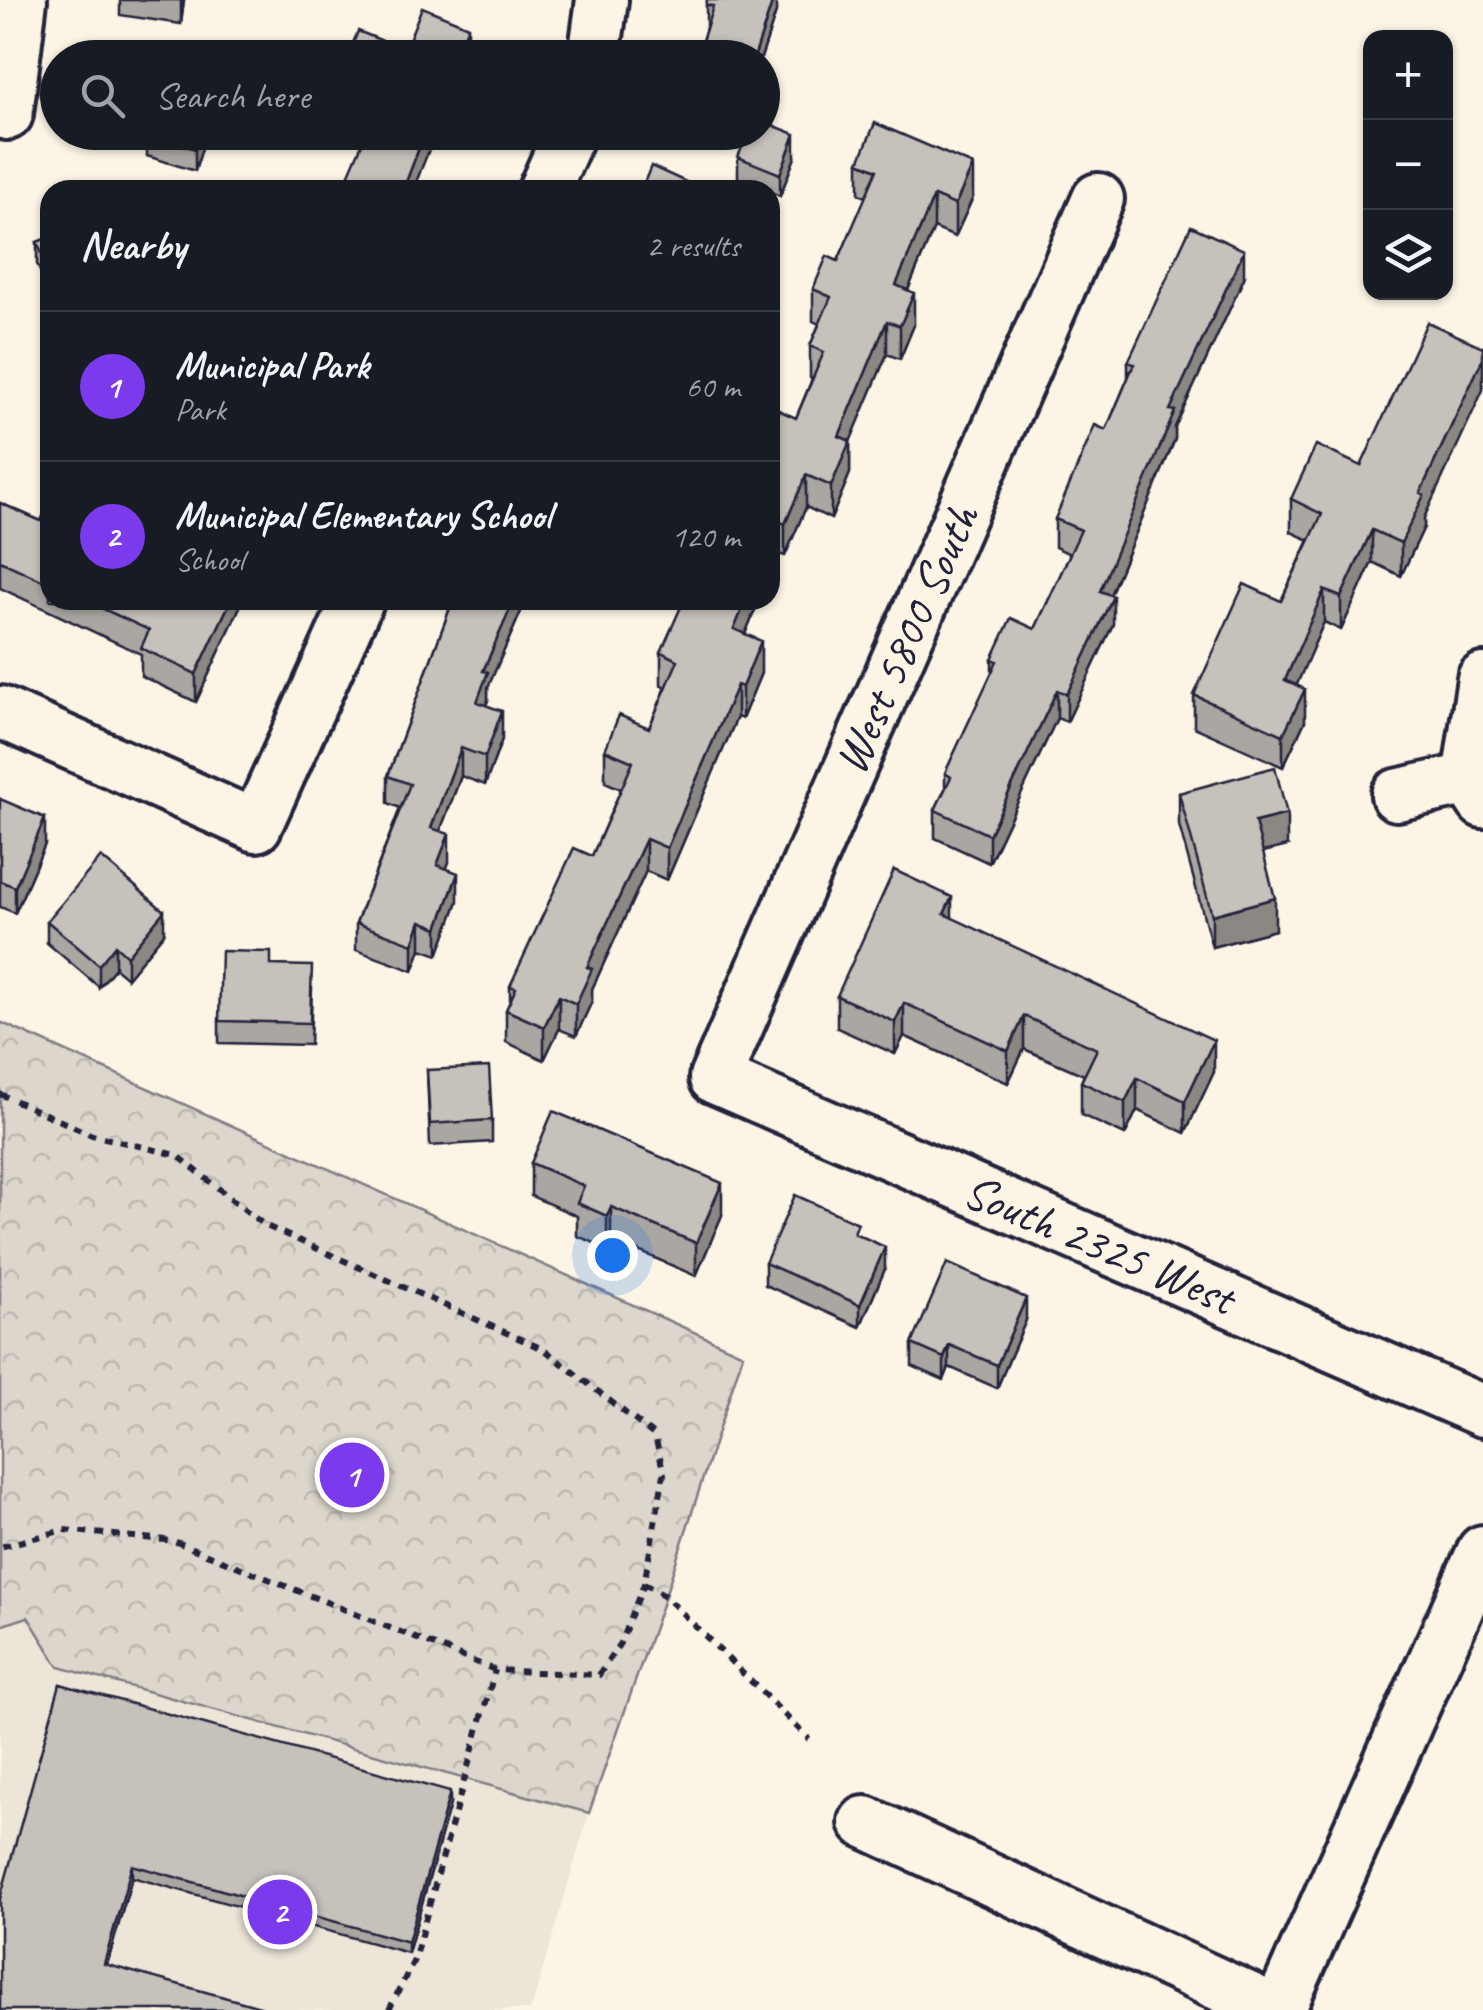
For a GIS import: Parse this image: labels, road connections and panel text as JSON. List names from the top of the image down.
{
  "streets": {
    "street": ["West 5800 South", "South 2325 West"]
  },
  "crossings": [
    ["West 5800 South", "South 2325 West"]
  ],
  "page": {
    "map_buttons": ["+", "−"],
    "search": "Search here",
    "heading": ["Nearby", "2 results"],
    "list": [
      {
        "mark": "1",
        "name": "Municipal Park",
        "note": "Park",
        "value": "60 m"
      },
      {
        "mark": "2",
        "name": "Municipal Elementary School",
        "note": "School",
        "value": "120 m"
      }
    ],
    "pins": ["1", "2"]
  }
}
